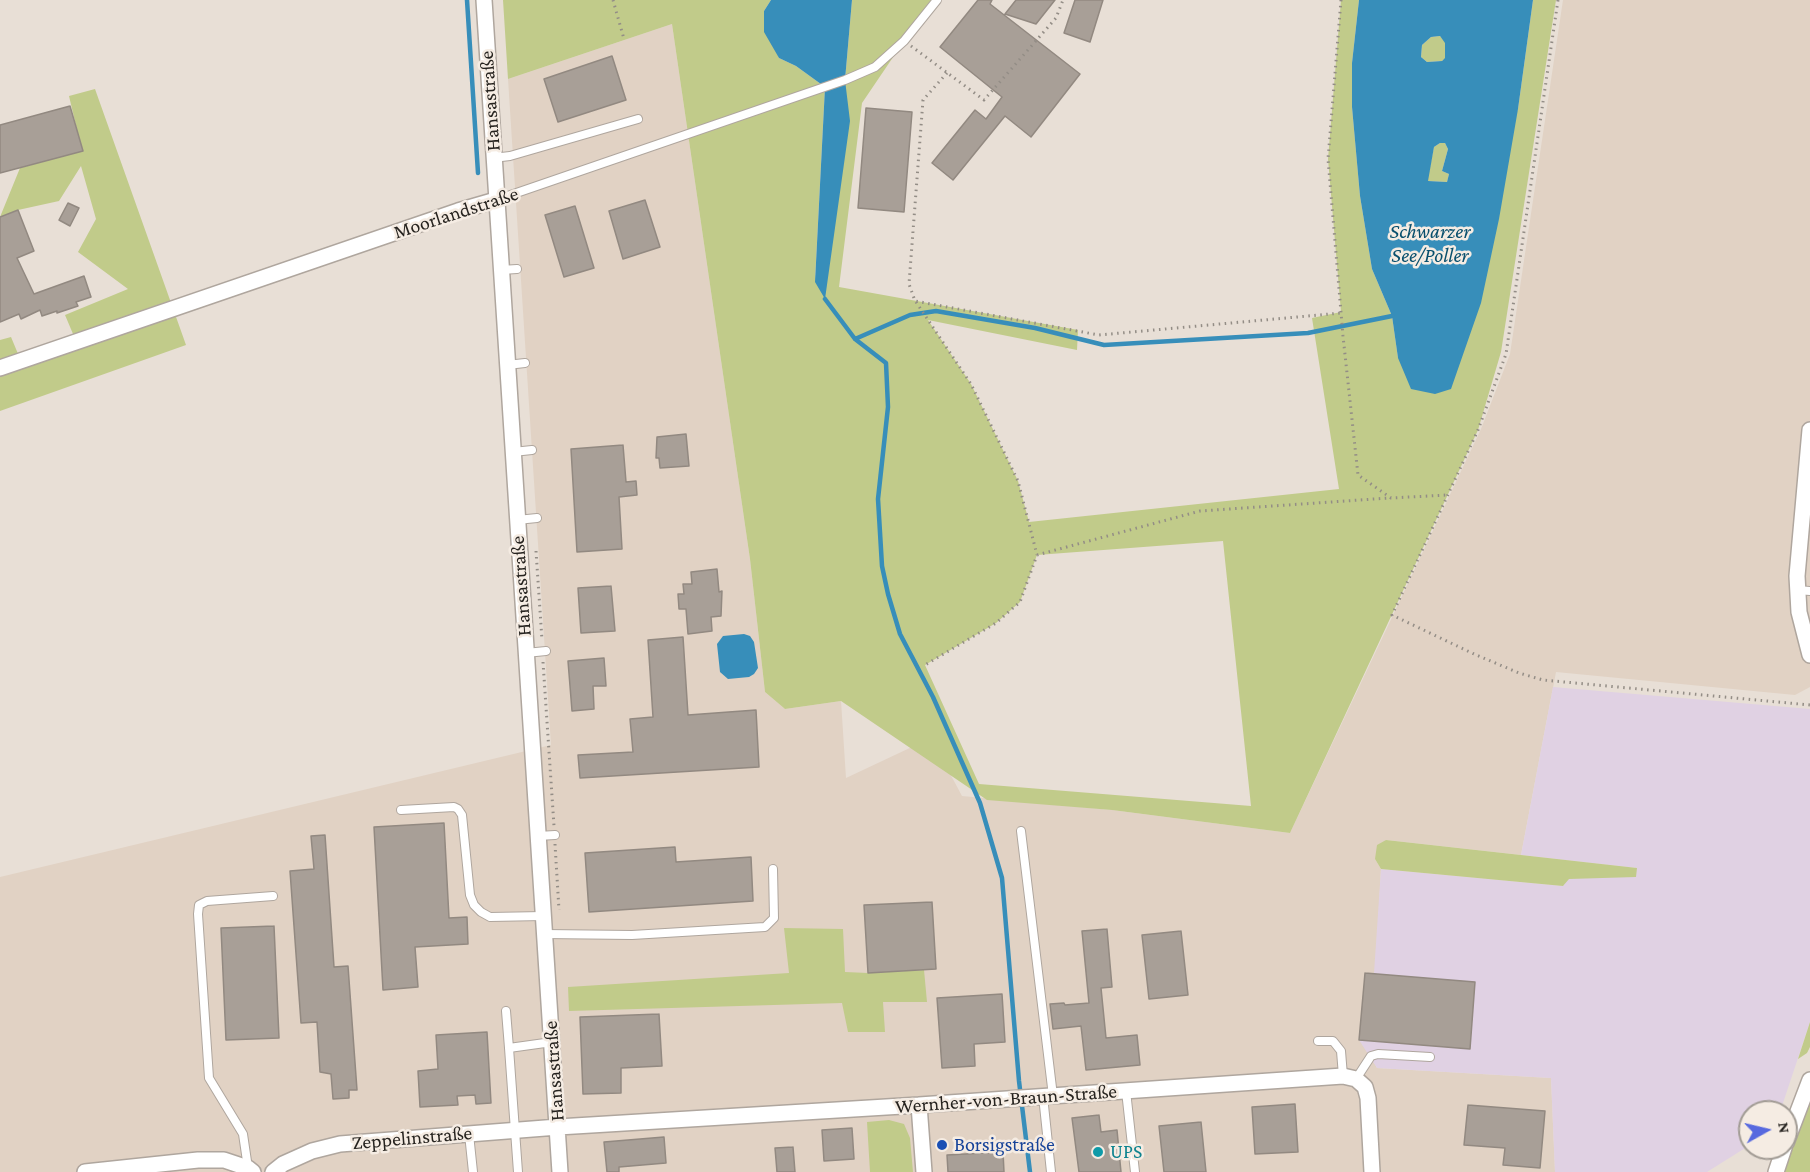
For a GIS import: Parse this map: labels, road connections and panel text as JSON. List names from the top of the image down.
{
  "streets": {
    "street": [
      "Hansastraße",
      "Moorlandstraße",
      "Wernher-von-Braun-Straße",
      "Zeppelinstraße"
    ]
  },
  "crossings": [
    ["Hansastraße", "Moorlandstraße"],
    ["Hansastraße", "Wernher-von-Braun-Straße"],
    ["Hansastraße", "Zeppelinstraße"],
    ["Wernher-von-Braun-Straße", "Zeppelinstraße"]
  ],
  "water": ["Schwarzer See/Poller"],
  "places": ["Borsigstraße", "UPS"],
  "north": "right"
}
